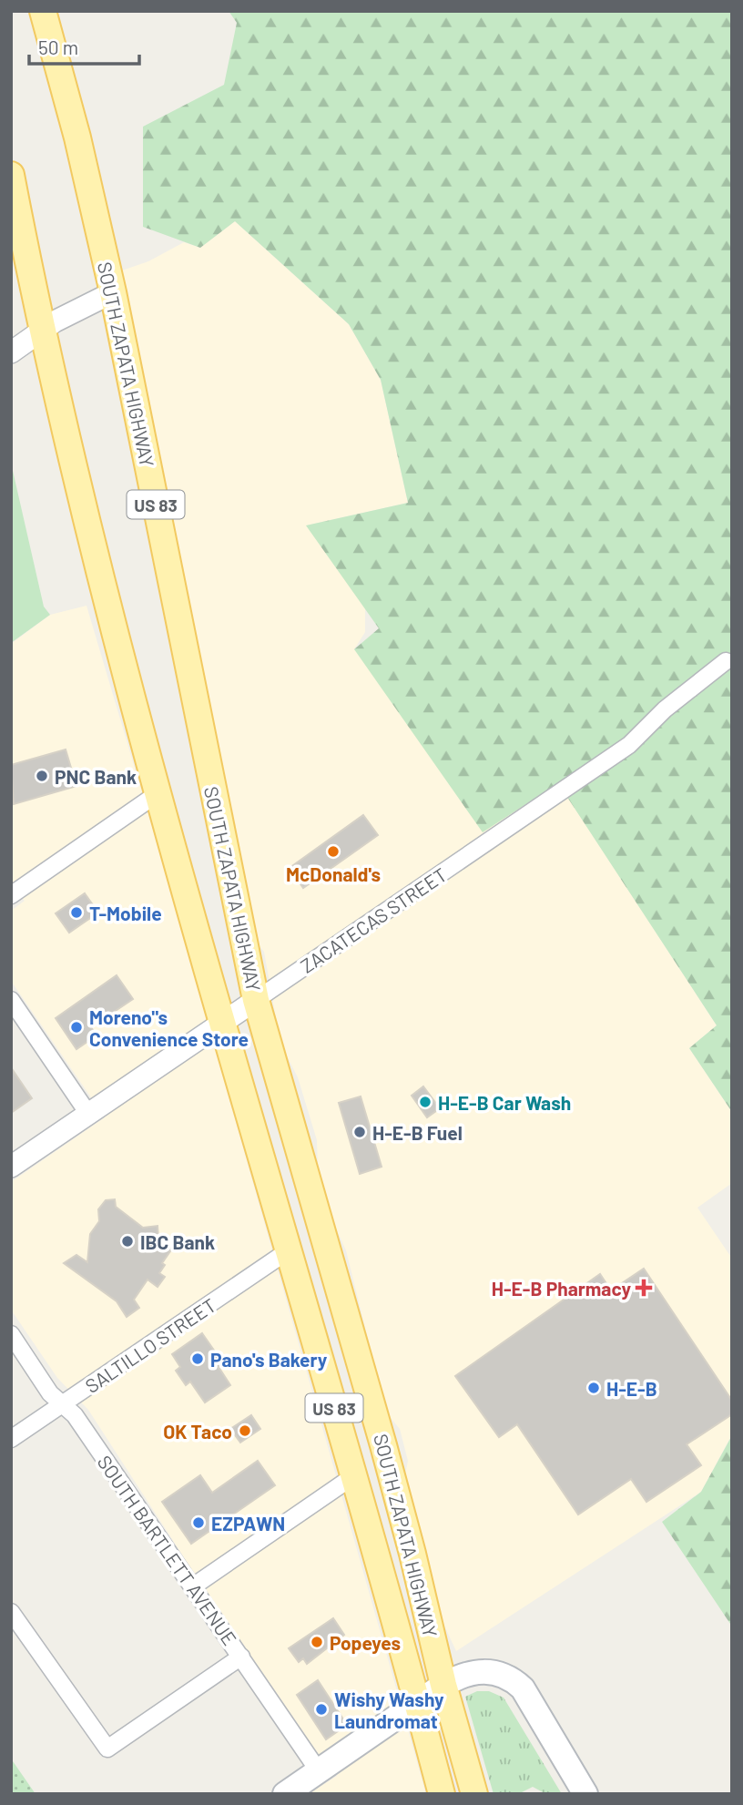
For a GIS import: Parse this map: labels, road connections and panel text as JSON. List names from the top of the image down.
{
  "streets": {
    "main road": ["SOUTH ZAPATA HIGHWAY", "US 83"],
    "street": ["ZACATECAS STREET", "SALTILLO STREET", "SOUTH BARTLETT AVENUE"]
  },
  "crossings": [
    ["SOUTH ZAPATA HIGHWAY", "ZACATECAS STREET"],
    ["SOUTH ZAPATA HIGHWAY", "SALTILLO STREET"],
    ["SALTILLO STREET", "SOUTH BARTLETT AVENUE"]
  ],
  "places": {
    "other": [
      "PNC Bank",
      "McDonald's",
      "T-Mobile",
      "Moreno\"s Convenience Store",
      "H-E-B Car Wash",
      "H-E-B Fuel",
      "IBC Bank",
      "Pano's Bakery",
      "H-E-B",
      "OK Taco",
      "EZPAWN",
      "Popeyes",
      "Wishy Washy Laundromat"
    ],
    "health": ["H-E-B Pharmacy"]
  },
  "scale_bar": "50 m"
}
